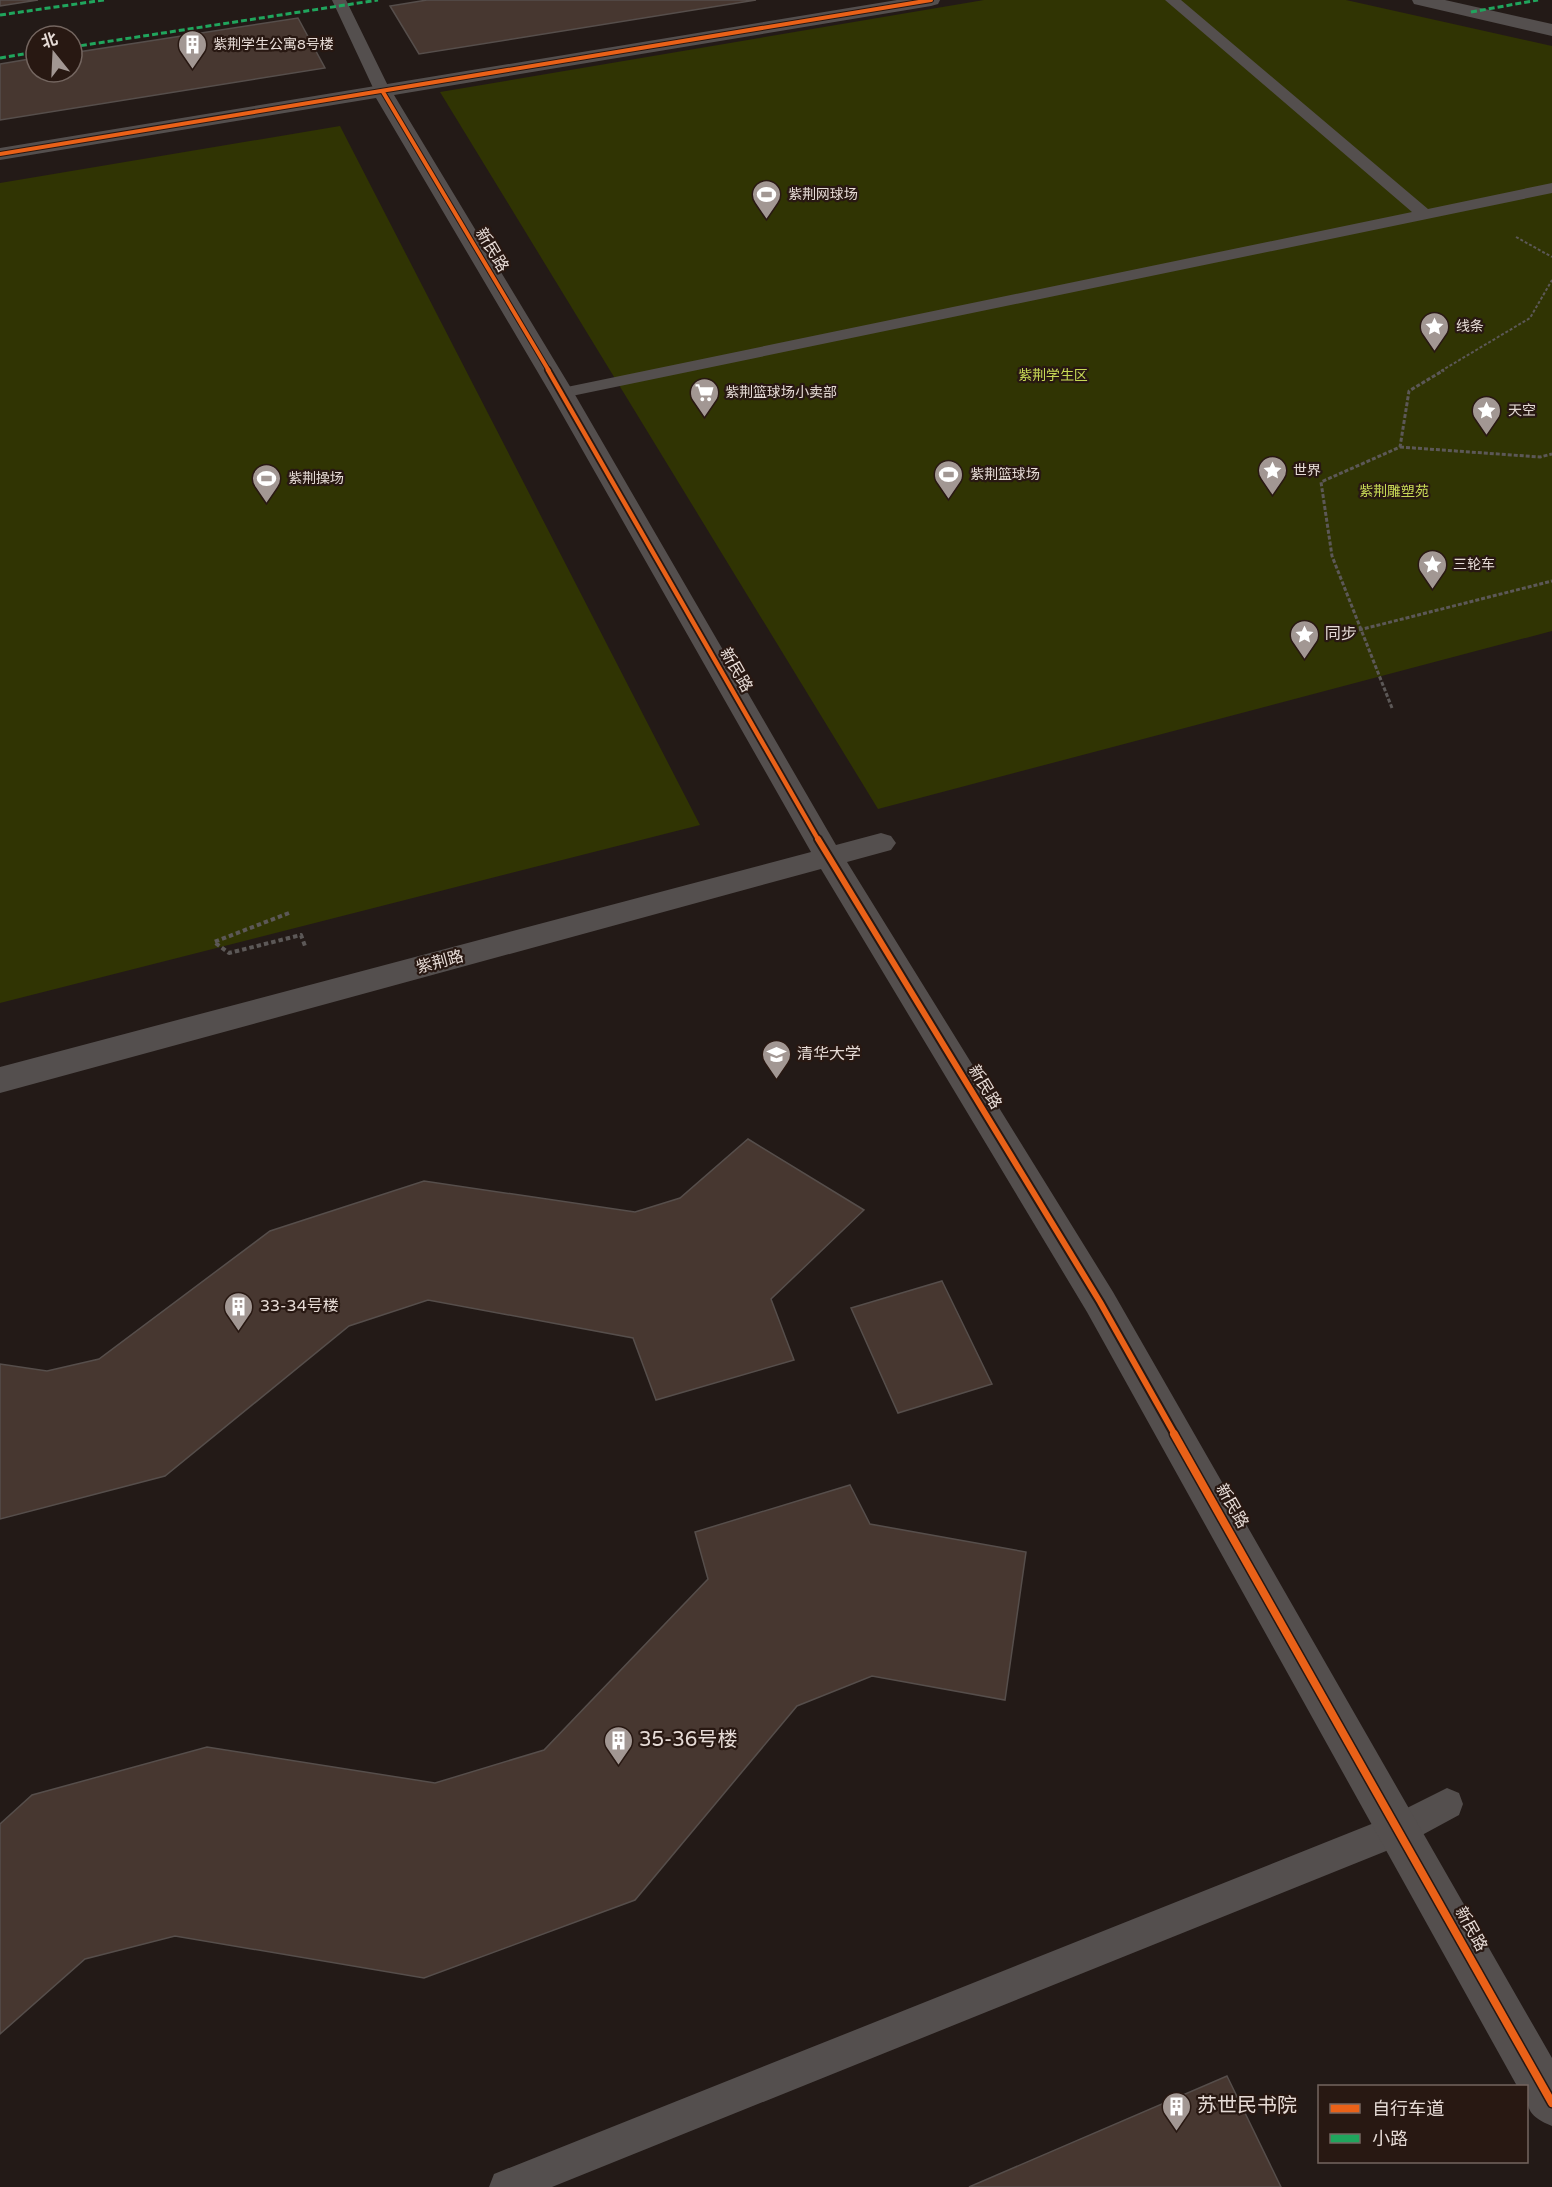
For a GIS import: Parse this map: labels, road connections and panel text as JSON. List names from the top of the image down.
{
  "streets": {
    "street": ["新民路", "紫荆路"]
  },
  "crossings": [
    ["新民路", "紫荆路"]
  ],
  "parks": ["紫荆学生区", "紫荆雕塑苑"],
  "places": {
    "building": [
      "紫荆学生公寓8号楼",
      "33-34号楼",
      "35-36号楼",
      "苏世民书院"
    ],
    "sports": ["紫荆网球场", "紫荆篮球场", "紫荆操场"],
    "place": [
      "线条",
      "天空",
      "世界",
      "三轮车",
      "同步"
    ],
    "supermarket": ["紫荆篮球场小卖部"],
    "school or university": ["清华大学"]
  },
  "legend": ["自行车道", "小路"],
  "north": "top"
}
